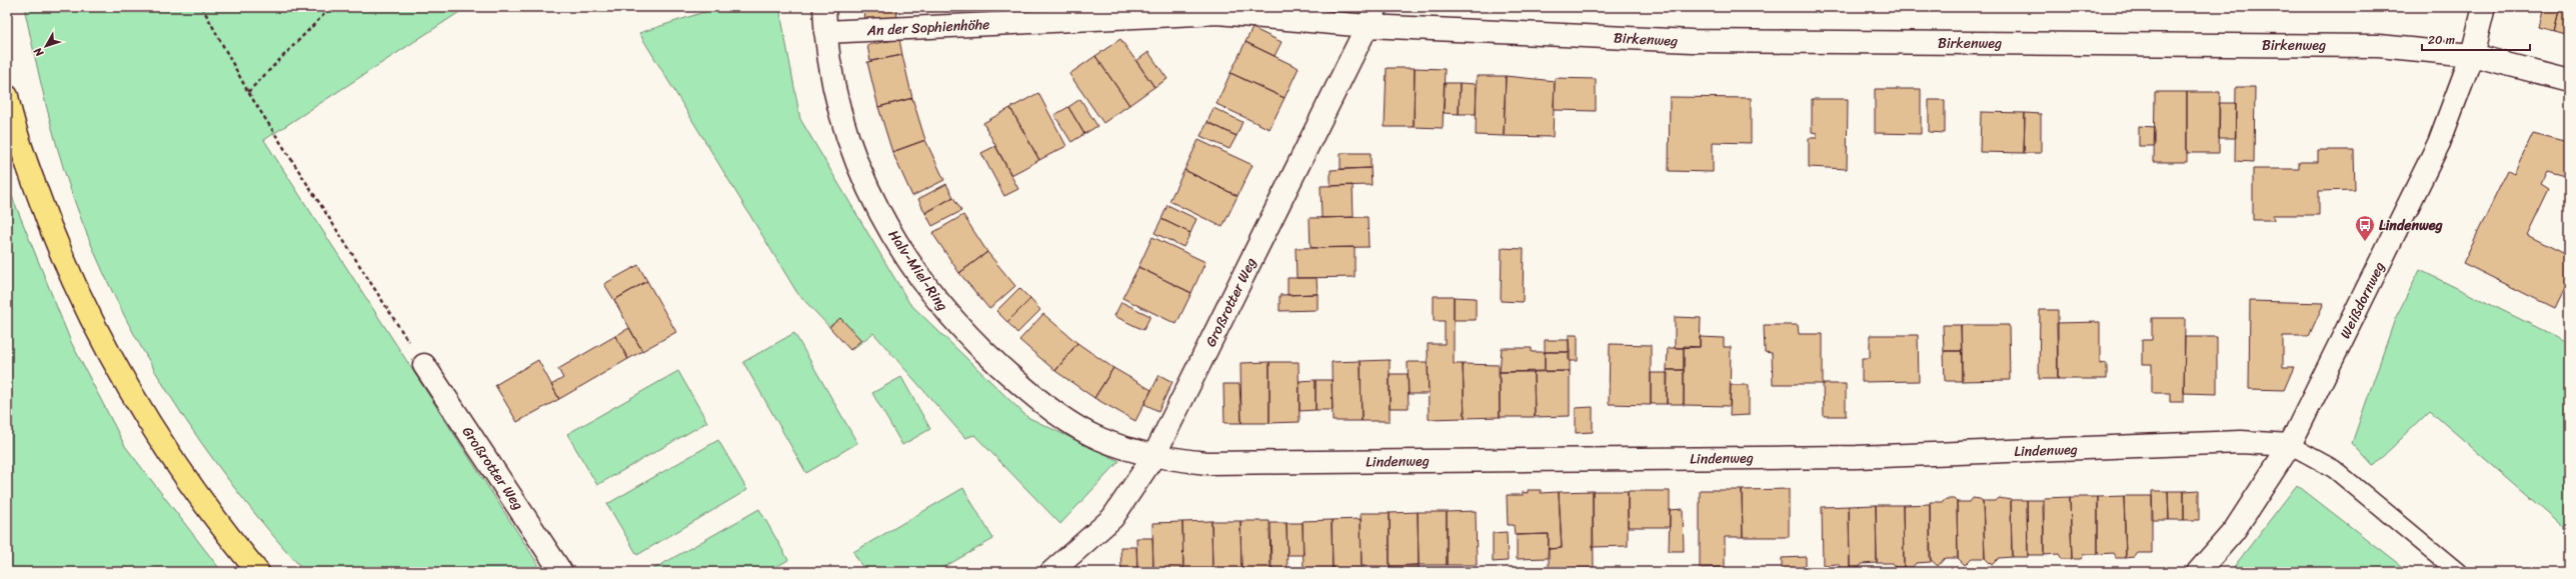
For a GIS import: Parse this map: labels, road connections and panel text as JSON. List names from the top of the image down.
{
  "streets": {
    "street": [
      "An der Sophienhöhe",
      "Birkenweg",
      "Halv-Miel-Ring",
      "Weißdornweg",
      "Großrotter Weg",
      "Lindenweg"
    ]
  },
  "crossings": [
    ["An der Sophienhöhe", "Birkenweg"],
    ["An der Sophienhöhe", "Halv-Miel-Ring"],
    ["An der Sophienhöhe", "Großrotter Weg"],
    ["Birkenweg", "Weißdornweg"],
    ["Birkenweg", "Großrotter Weg"],
    ["Halv-Miel-Ring", "Großrotter Weg"],
    ["Halv-Miel-Ring", "Lindenweg"],
    ["Weißdornweg", "Lindenweg"],
    ["Großrotter Weg", "Lindenweg"]
  ],
  "places": {
    "bus stop": ["Lindenweg"]
  },
  "scale_bar": "20 m",
  "north": "bottom left"
}
